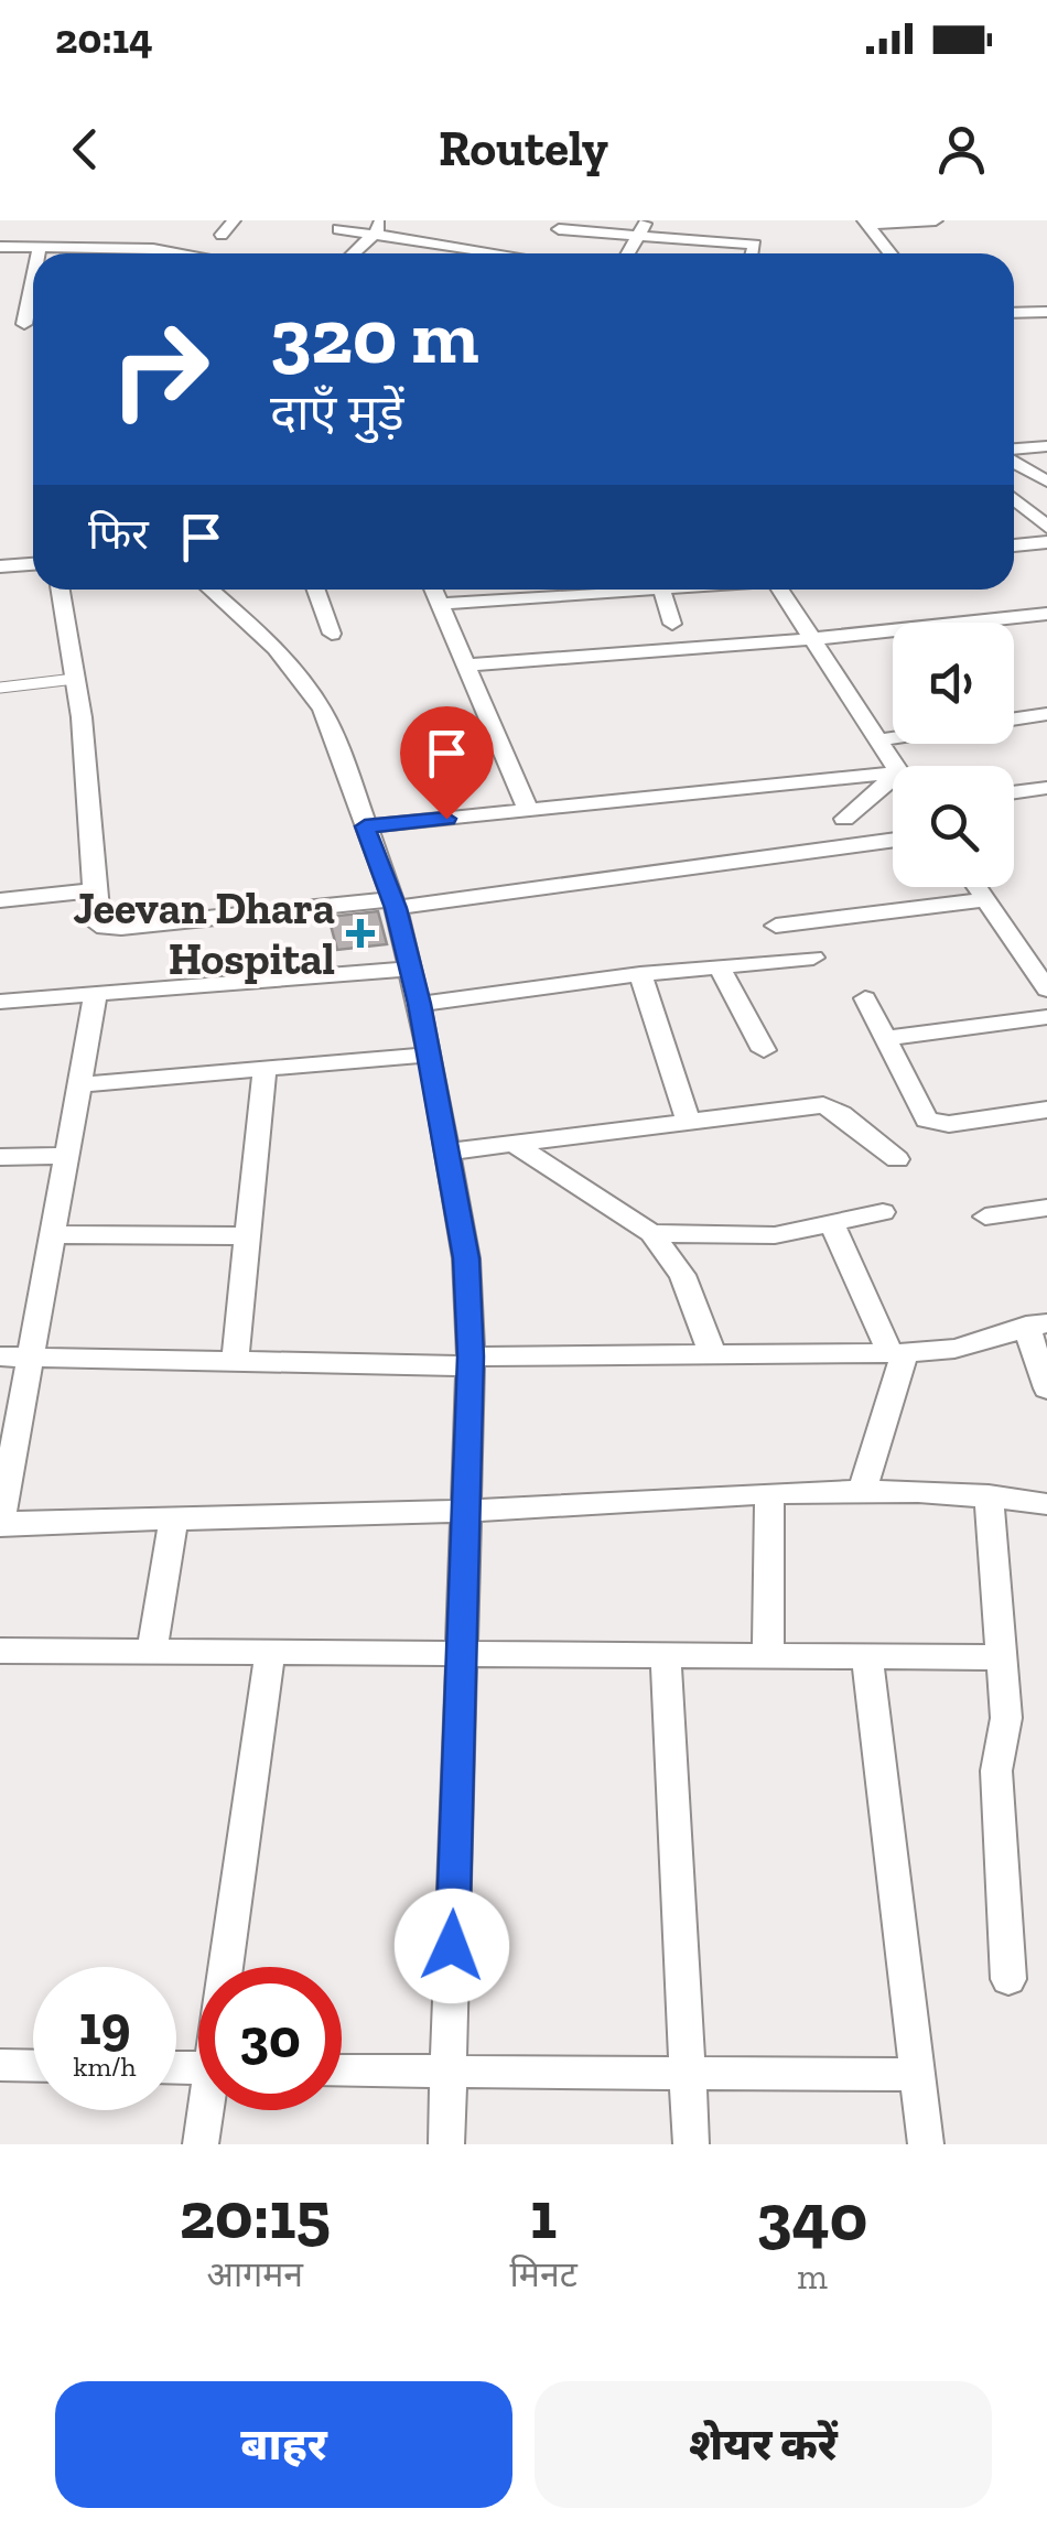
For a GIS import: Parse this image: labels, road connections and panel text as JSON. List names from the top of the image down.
{
  "places": {
    "health": ["Jeevan Dhara Hospital"]
  },
  "page": {
    "status": "20:14",
    "header": "Routely",
    "turn": ["320 m", "दाएँ मुड़ें"],
    "then": "फिर",
    "speed": "19 km/h",
    "limit": "30",
    "eta": [
      "20:15",
      "आगमन",
      "1",
      "मिनट",
      "340",
      "m"
    ],
    "buttons": ["बाहर", "शेयर करें"]
  }
}
